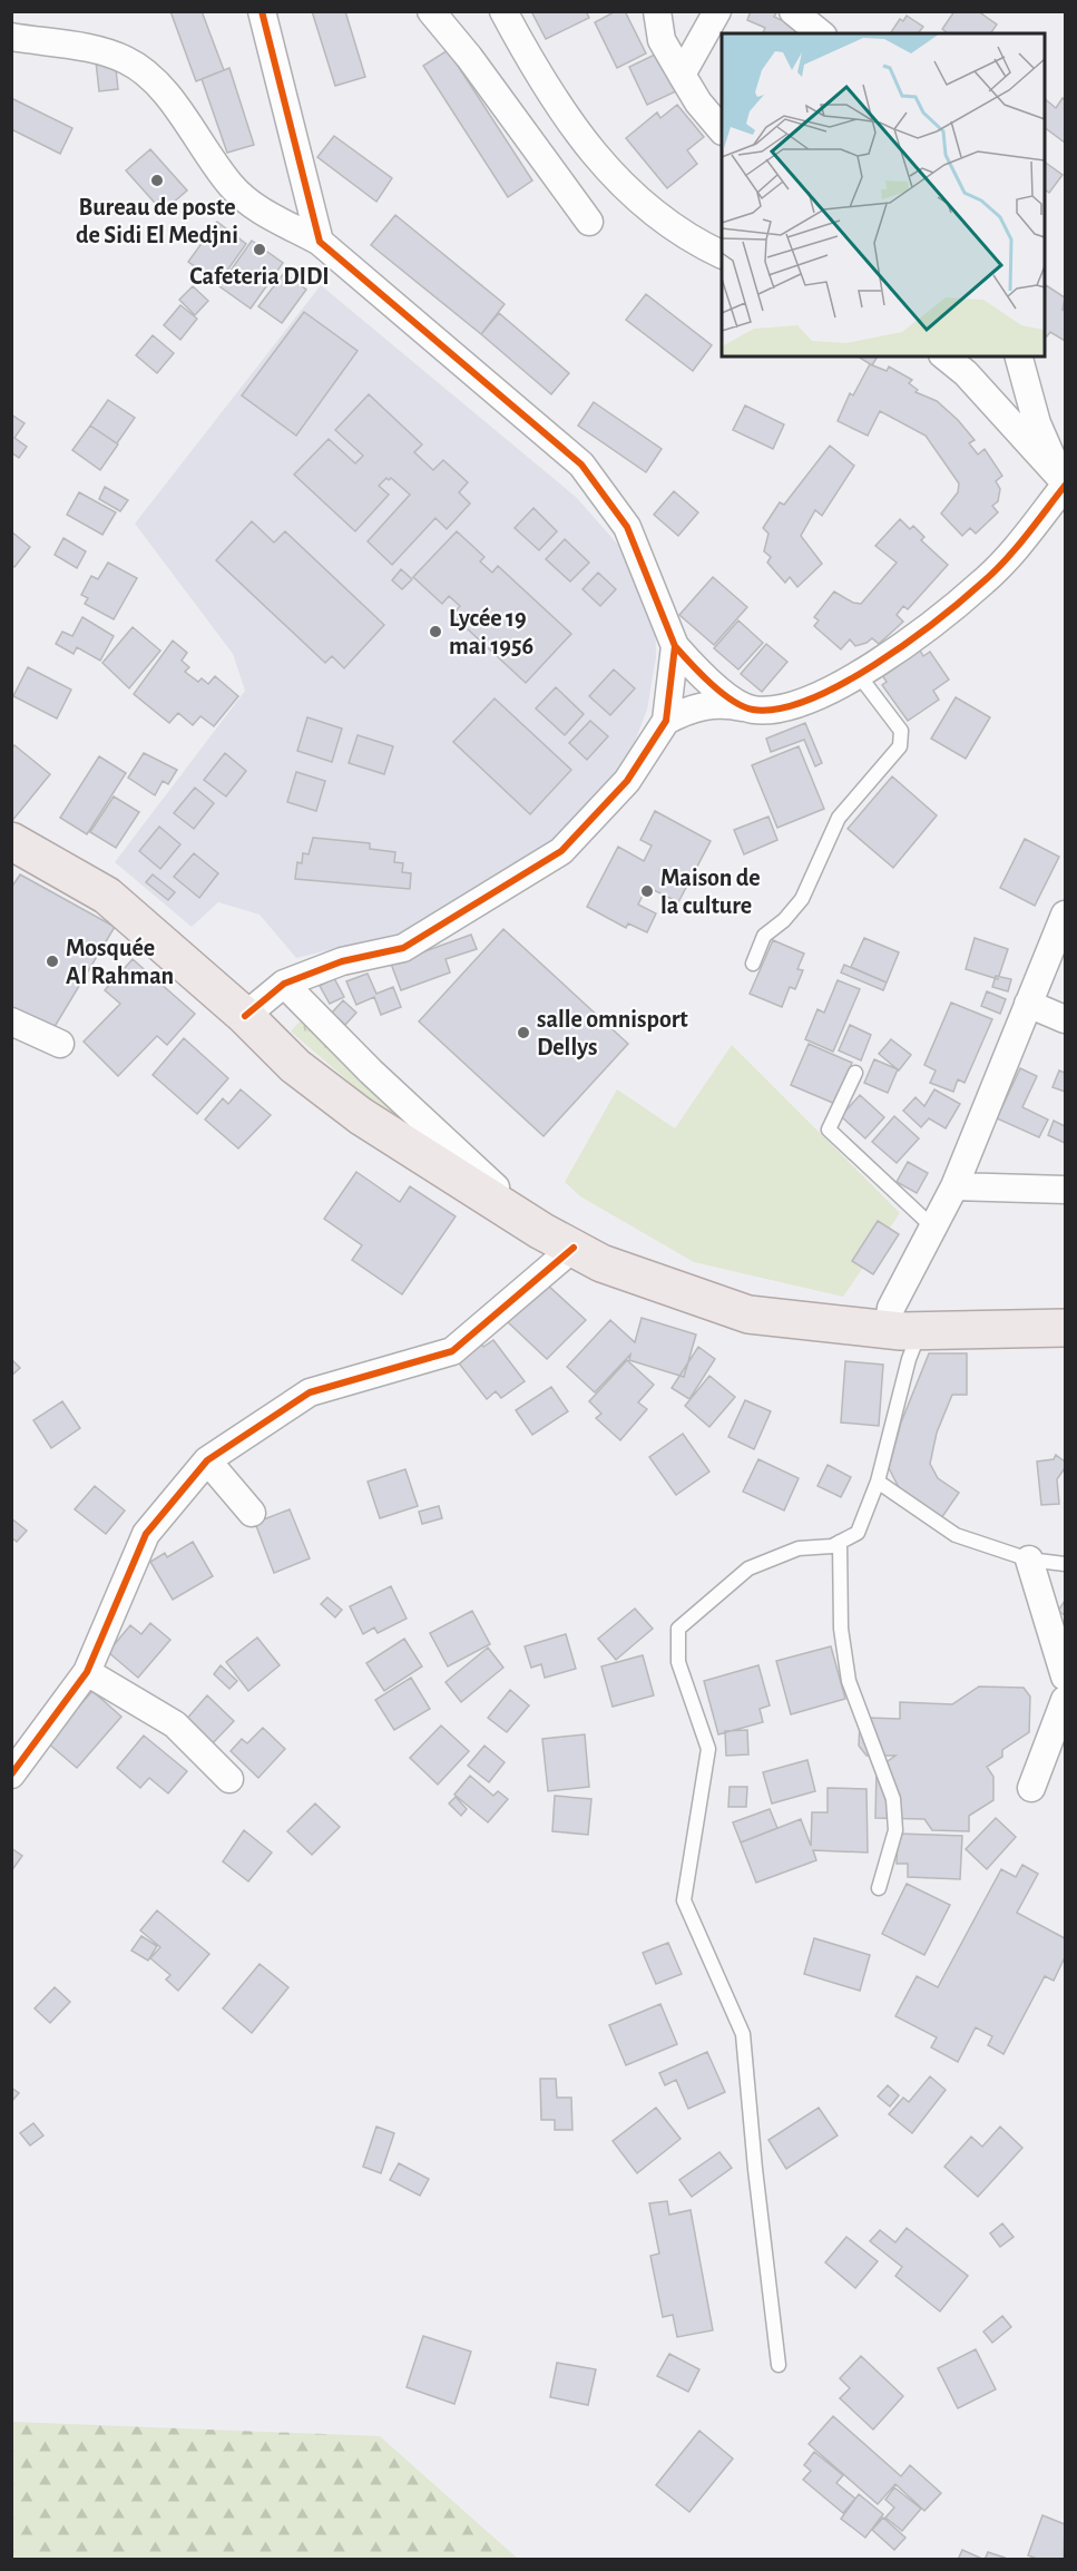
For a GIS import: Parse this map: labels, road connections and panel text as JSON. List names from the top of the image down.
{
  "places": [
    "Bureau de poste de Sidi El Medjni",
    "Cafeteria DIDI",
    "Lycée 19 mai 1956",
    "Maison de la culture",
    "Mosquée Al Rahman",
    "salle omnisport Dellys"
  ]
}
